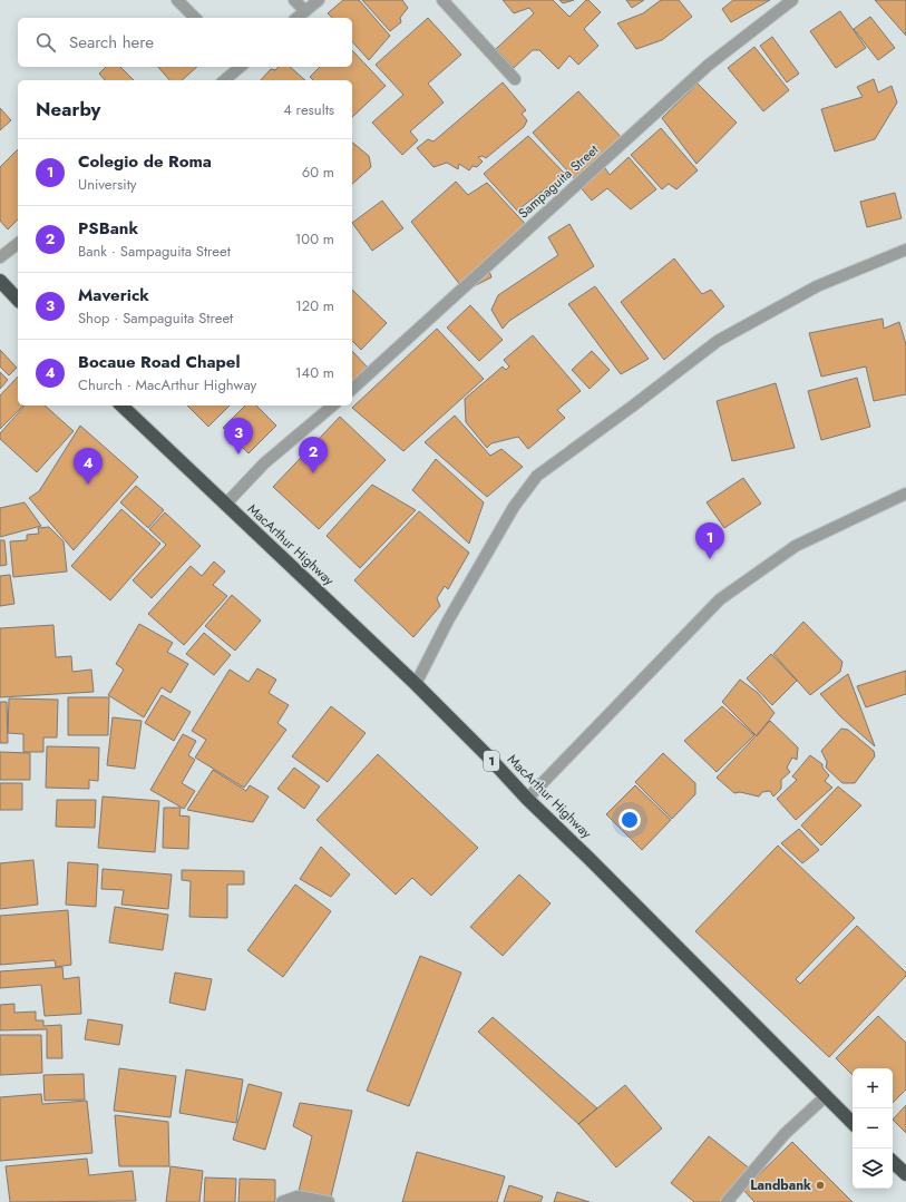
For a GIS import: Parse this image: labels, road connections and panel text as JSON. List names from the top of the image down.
{
  "streets": {
    "highway": ["MacArthur Highway", "1"],
    "street": ["Sampaguita Street"]
  },
  "places": ["Landbank"],
  "page": {
    "search": "Search here",
    "heading": ["Nearby", "4 results"],
    "list": [
      {
        "mark": "1",
        "name": "Colegio de Roma",
        "note": "University",
        "value": "60 m"
      },
      {
        "mark": "2",
        "name": "PSBank",
        "note": "Bank · Sampaguita Street",
        "value": "100 m"
      },
      {
        "mark": "3",
        "name": "Maverick",
        "note": "Shop · Sampaguita Street",
        "value": "120 m"
      },
      {
        "mark": "4",
        "name": "Bocaue Road Chapel",
        "note": "Church · MacArthur Highway",
        "value": "140 m"
      }
    ],
    "pins": [
      "3",
      "2",
      "4",
      "1"
    ],
    "map_buttons": ["+", "−"]
  }
}
